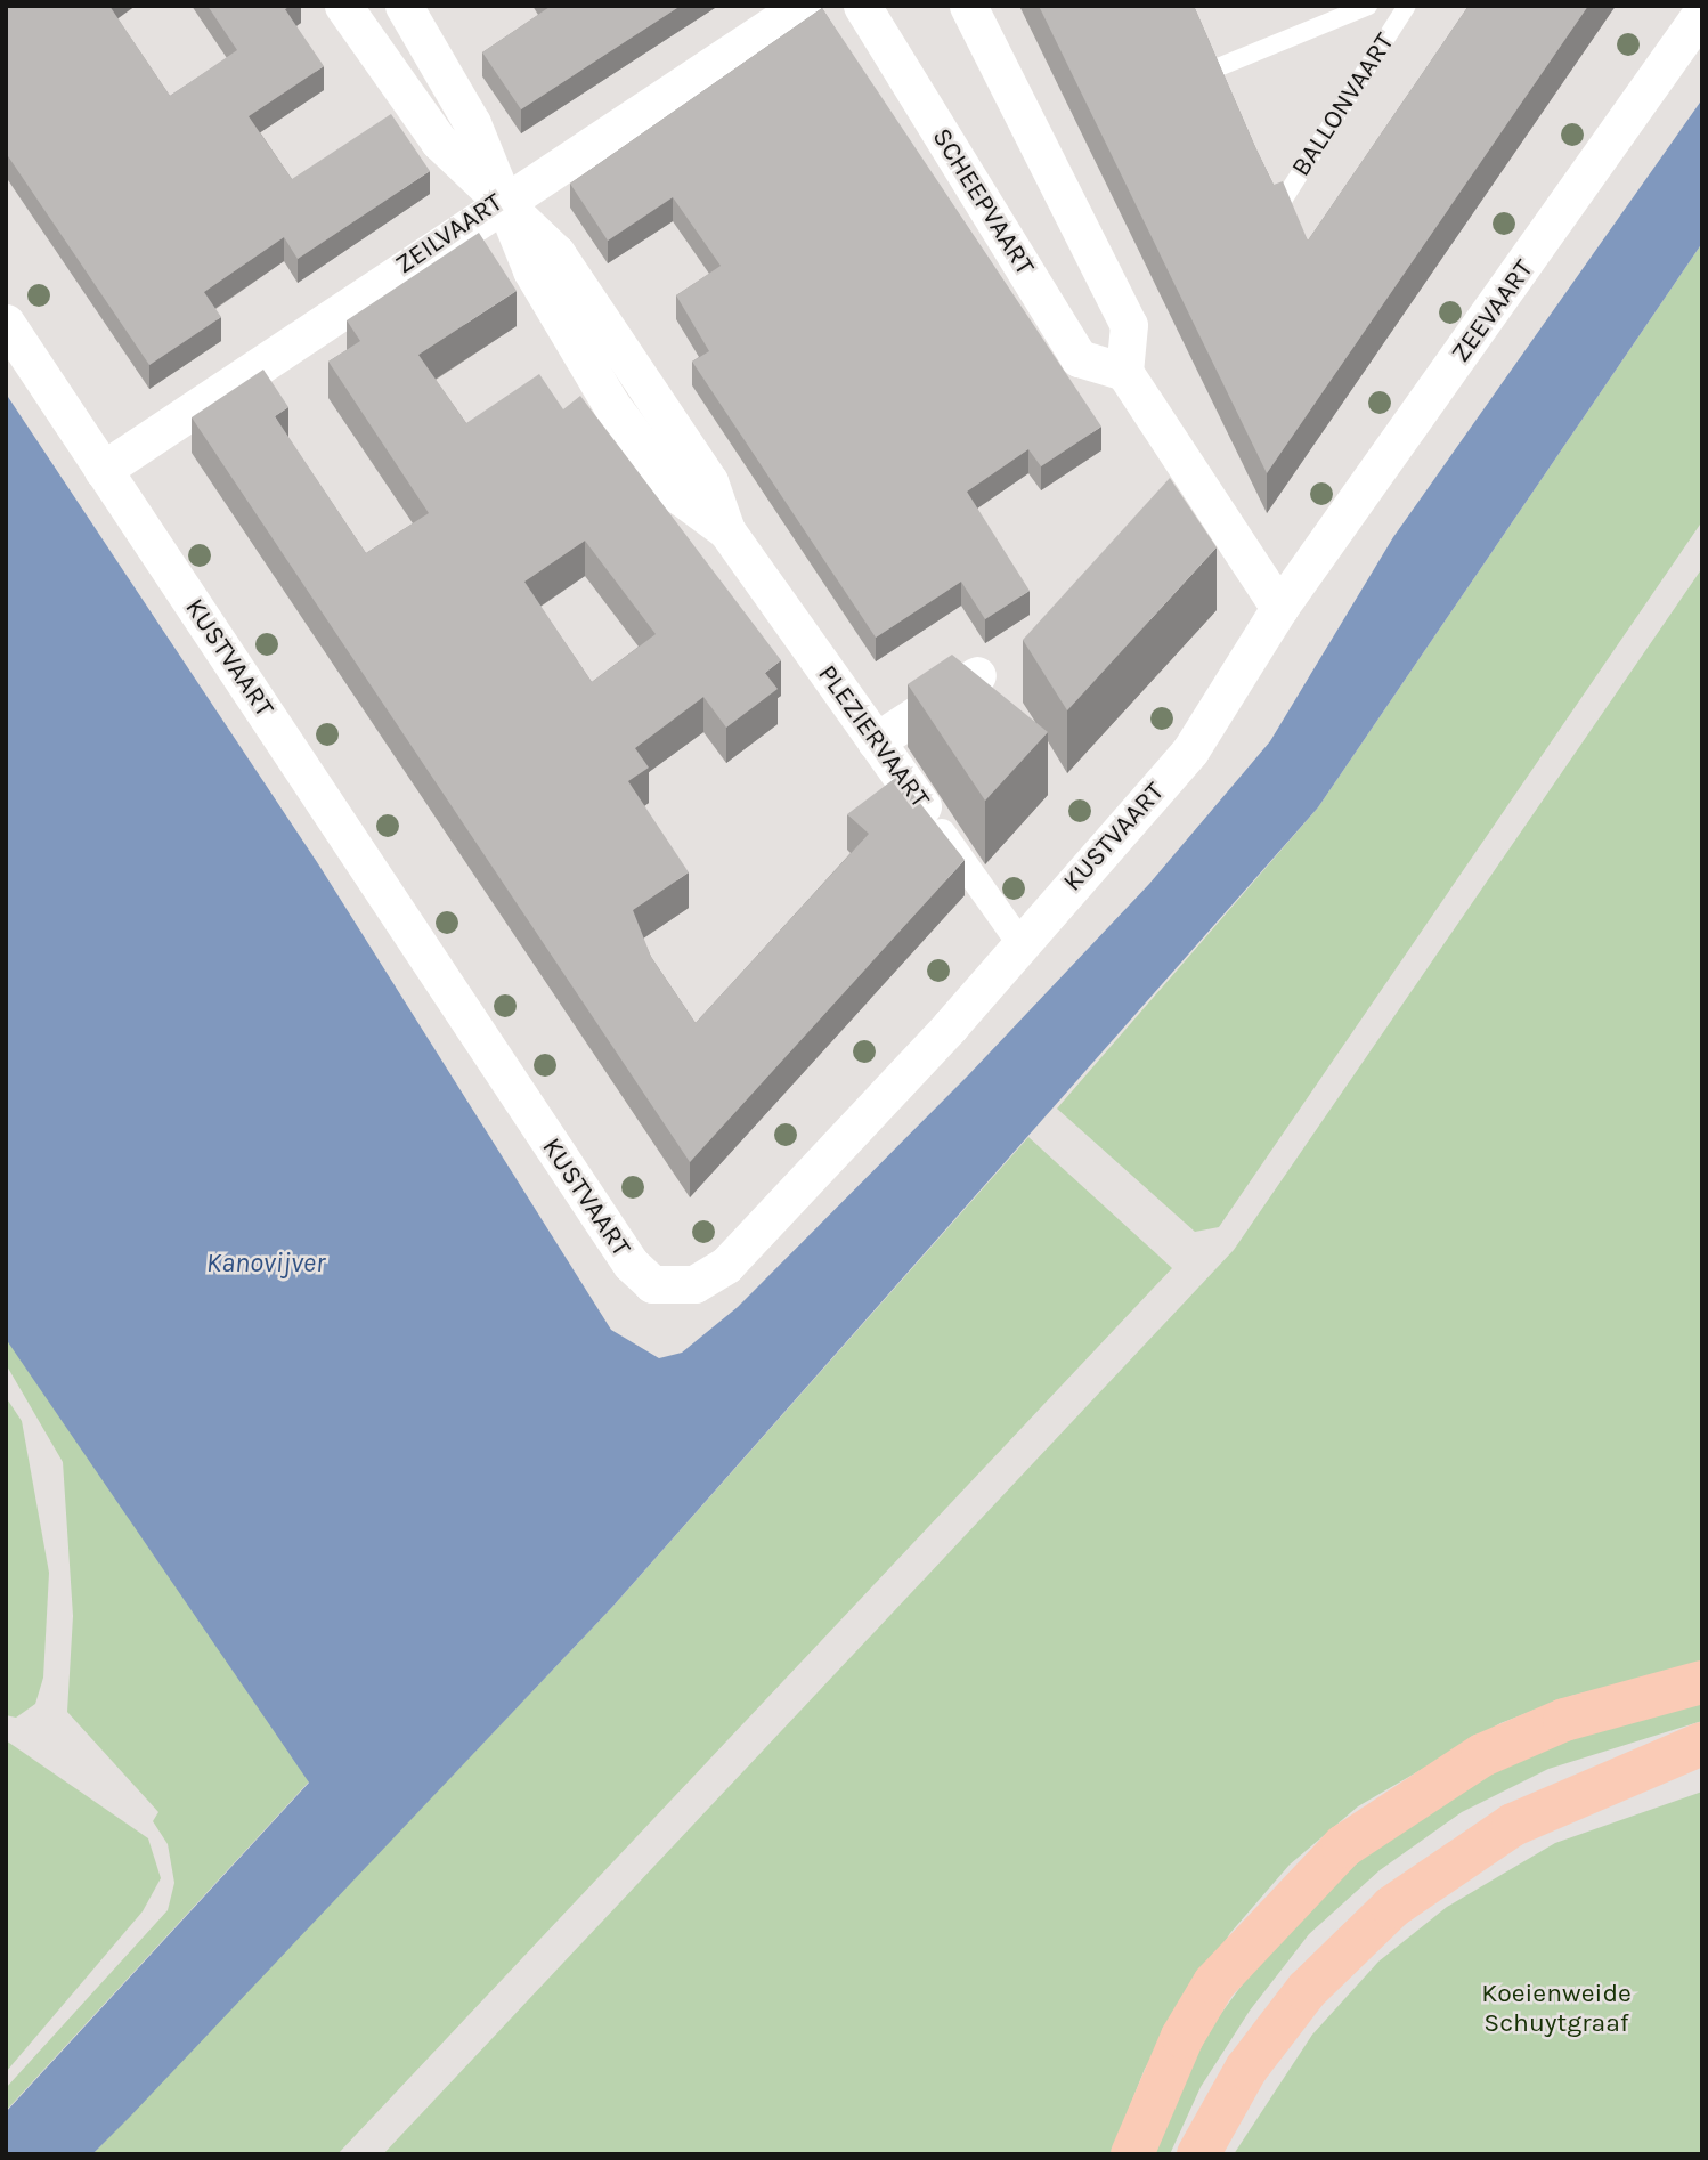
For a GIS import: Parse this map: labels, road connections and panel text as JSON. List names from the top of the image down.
{
  "streets": {
    "street": [
      "SCHEEPVAART",
      "ZEILVAART",
      "ZEEVAART",
      "KUSTVAART",
      "PLEZIERVAART"
    ],
    "lane": ["BALLONVAART"]
  },
  "crossings": [
    ["ZEILVAART", "KUSTVAART"],
    ["ZEILVAART", "PLEZIERVAART"],
    ["ZEEVAART", "KUSTVAART"],
    ["KUSTVAART", "PLEZIERVAART"]
  ],
  "water": ["Kanovijver"],
  "parks": ["Koeienweide Schuytgraaf"]
}
